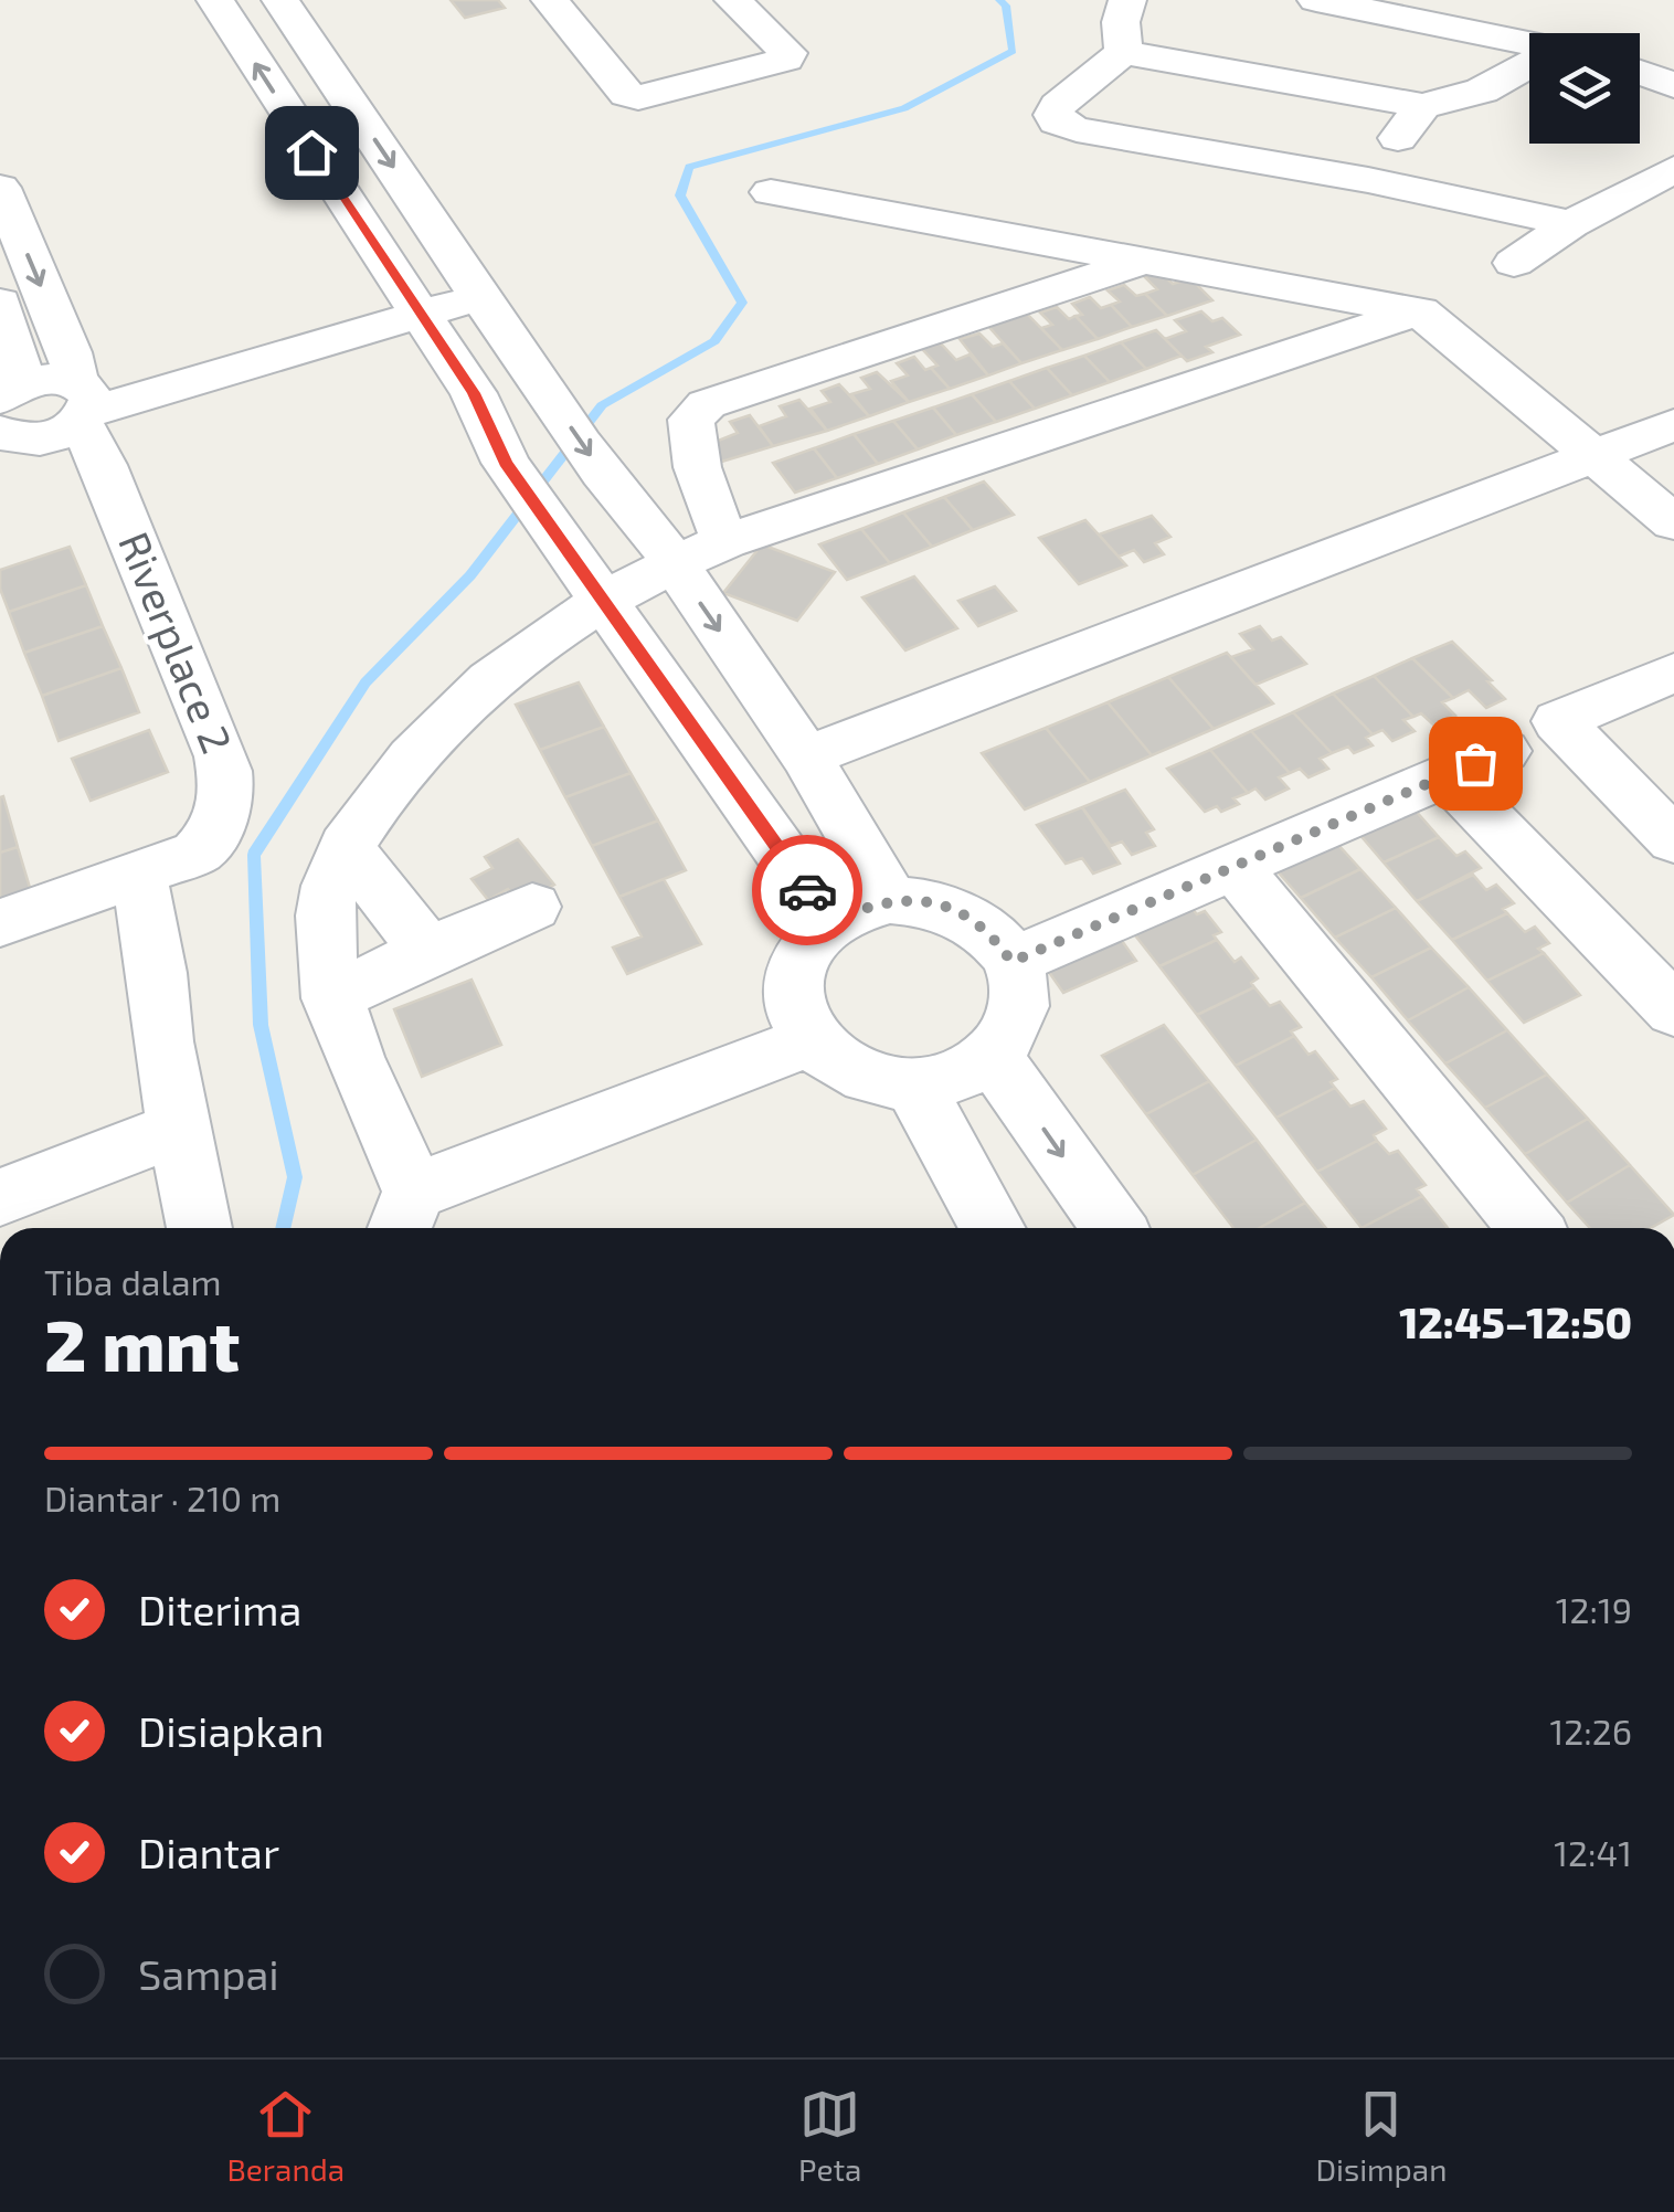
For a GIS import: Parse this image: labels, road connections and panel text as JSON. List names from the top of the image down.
{
  "streets": {
    "street": ["Riverplace 2"]
  },
  "page": {
    "heading": ["2 mnt", "Tiba dalam", "12:45–12:50"],
    "bar": "Diantar · 210 m",
    "list": [
      ["Diterima", "12:19"],
      ["Disiapkan", "12:26"],
      ["Diantar", "12:41"],
      "Sampai"
    ],
    "tabs": ["Beranda", "Peta", "Disimpan"]
  }
}
